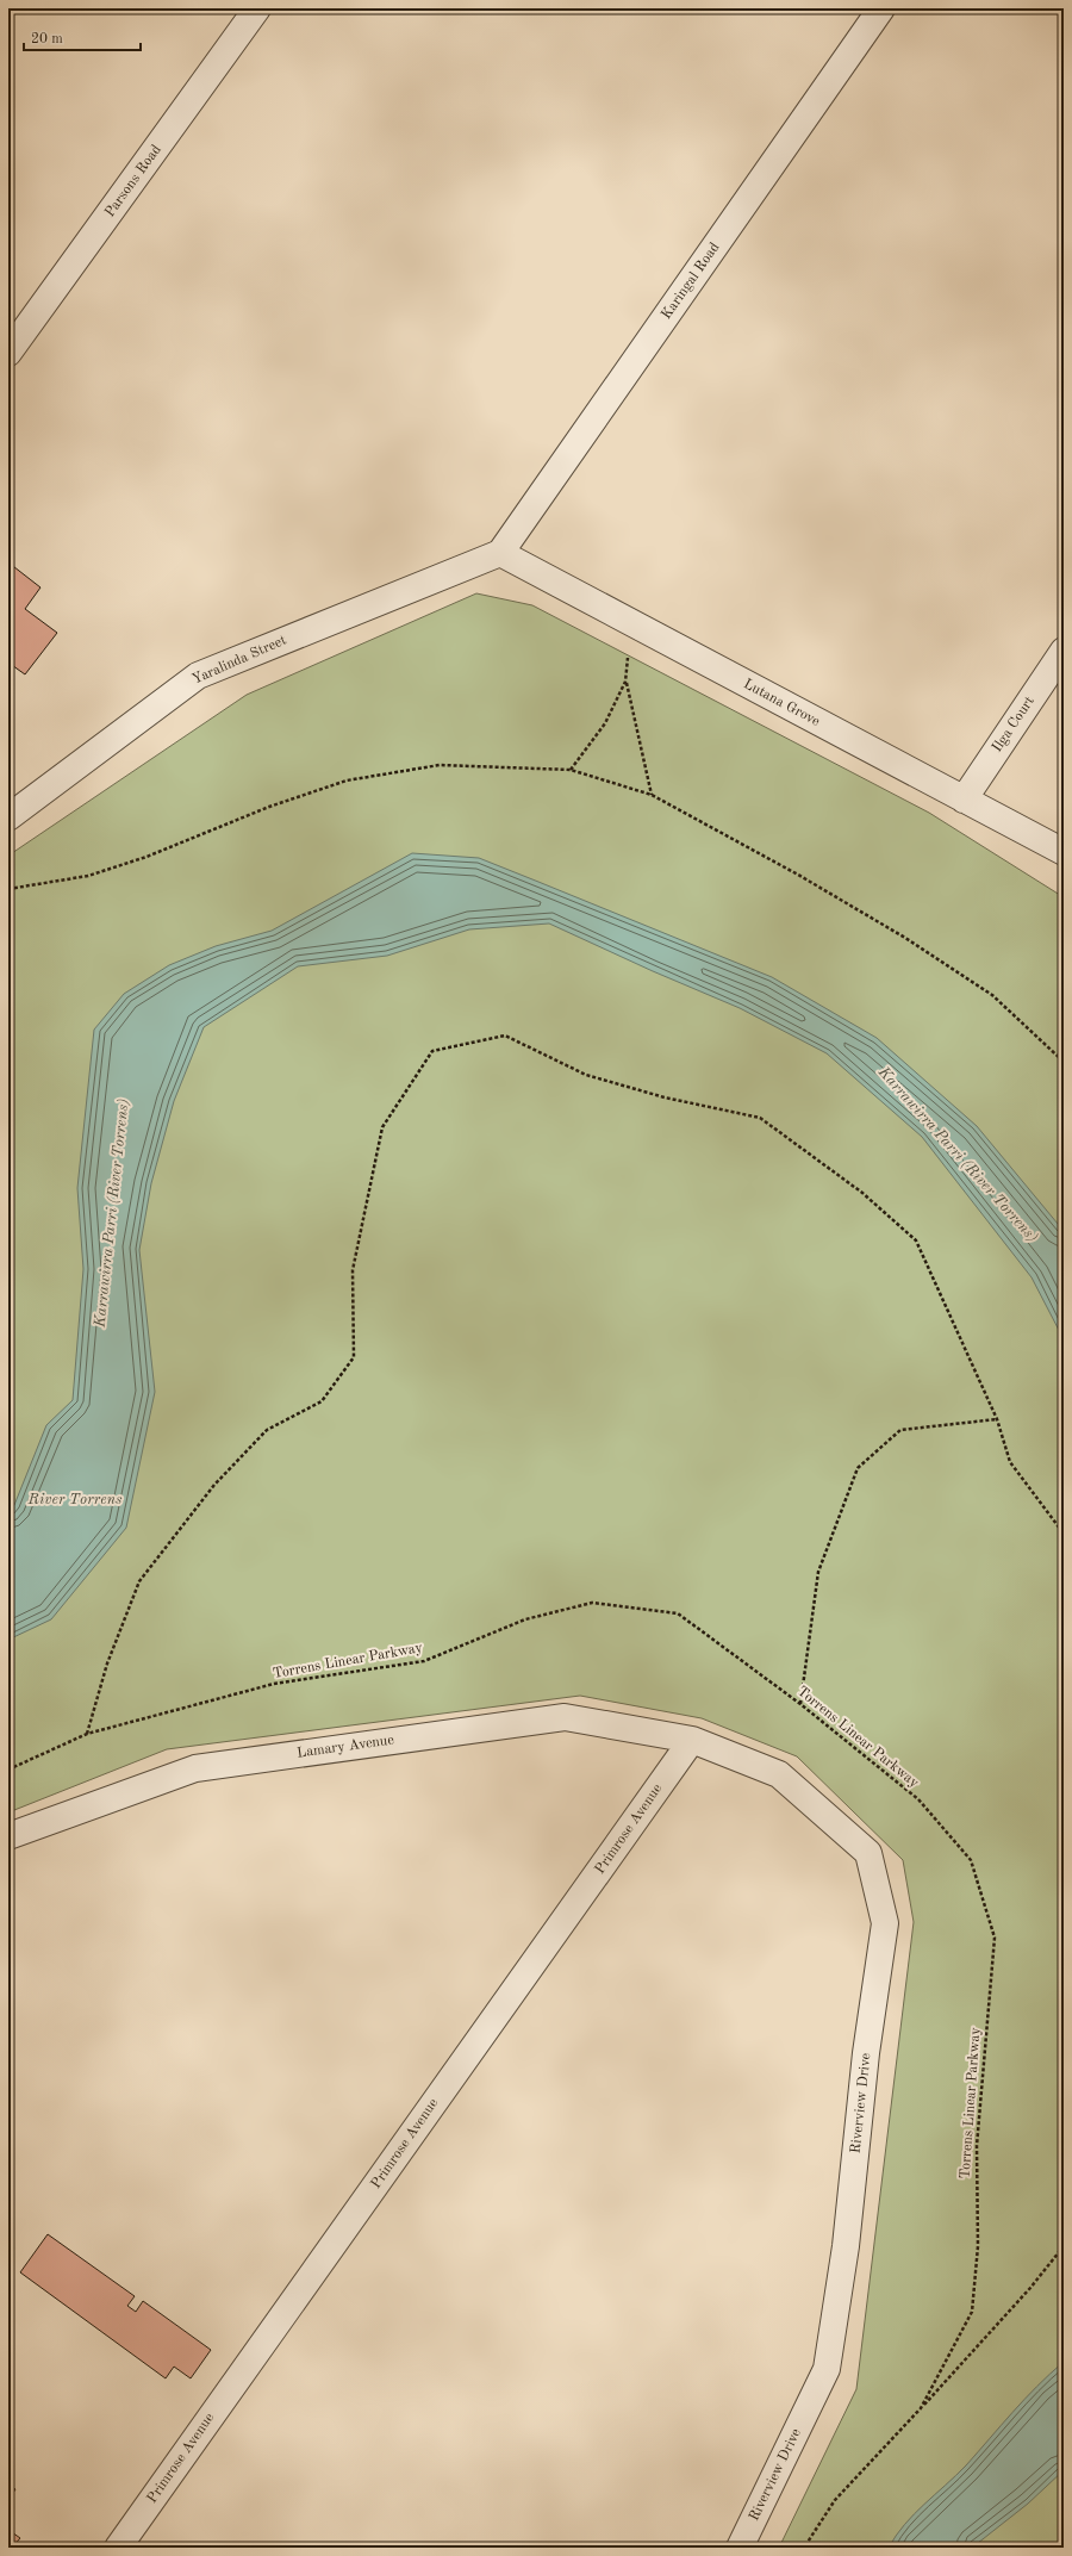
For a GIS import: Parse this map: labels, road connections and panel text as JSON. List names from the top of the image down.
{
  "streets": {
    "street": [
      "Parsons Road",
      "Karingal Road",
      "Yaralinda Street",
      "Lutana Grove",
      "Ilga Court",
      "Lamary Avenue",
      "Primrose Avenue",
      "Riverview Drive"
    ],
    "path": ["Torrens Linear Parkway"]
  },
  "crossings": [
    ["Karingal Road", "Yaralinda Street"],
    ["Karingal Road", "Lutana Grove"],
    ["Yaralinda Street", "Lutana Grove"],
    ["Lutana Grove", "Ilga Court"],
    ["Lamary Avenue", "Primrose Avenue"],
    ["Lamary Avenue", "Riverview Drive"],
    ["Primrose Avenue", "Riverview Drive"]
  ],
  "water": ["Karrawirra Parri (River Torrens)", "River Torrens"],
  "scale_bar": "20 m"
}
